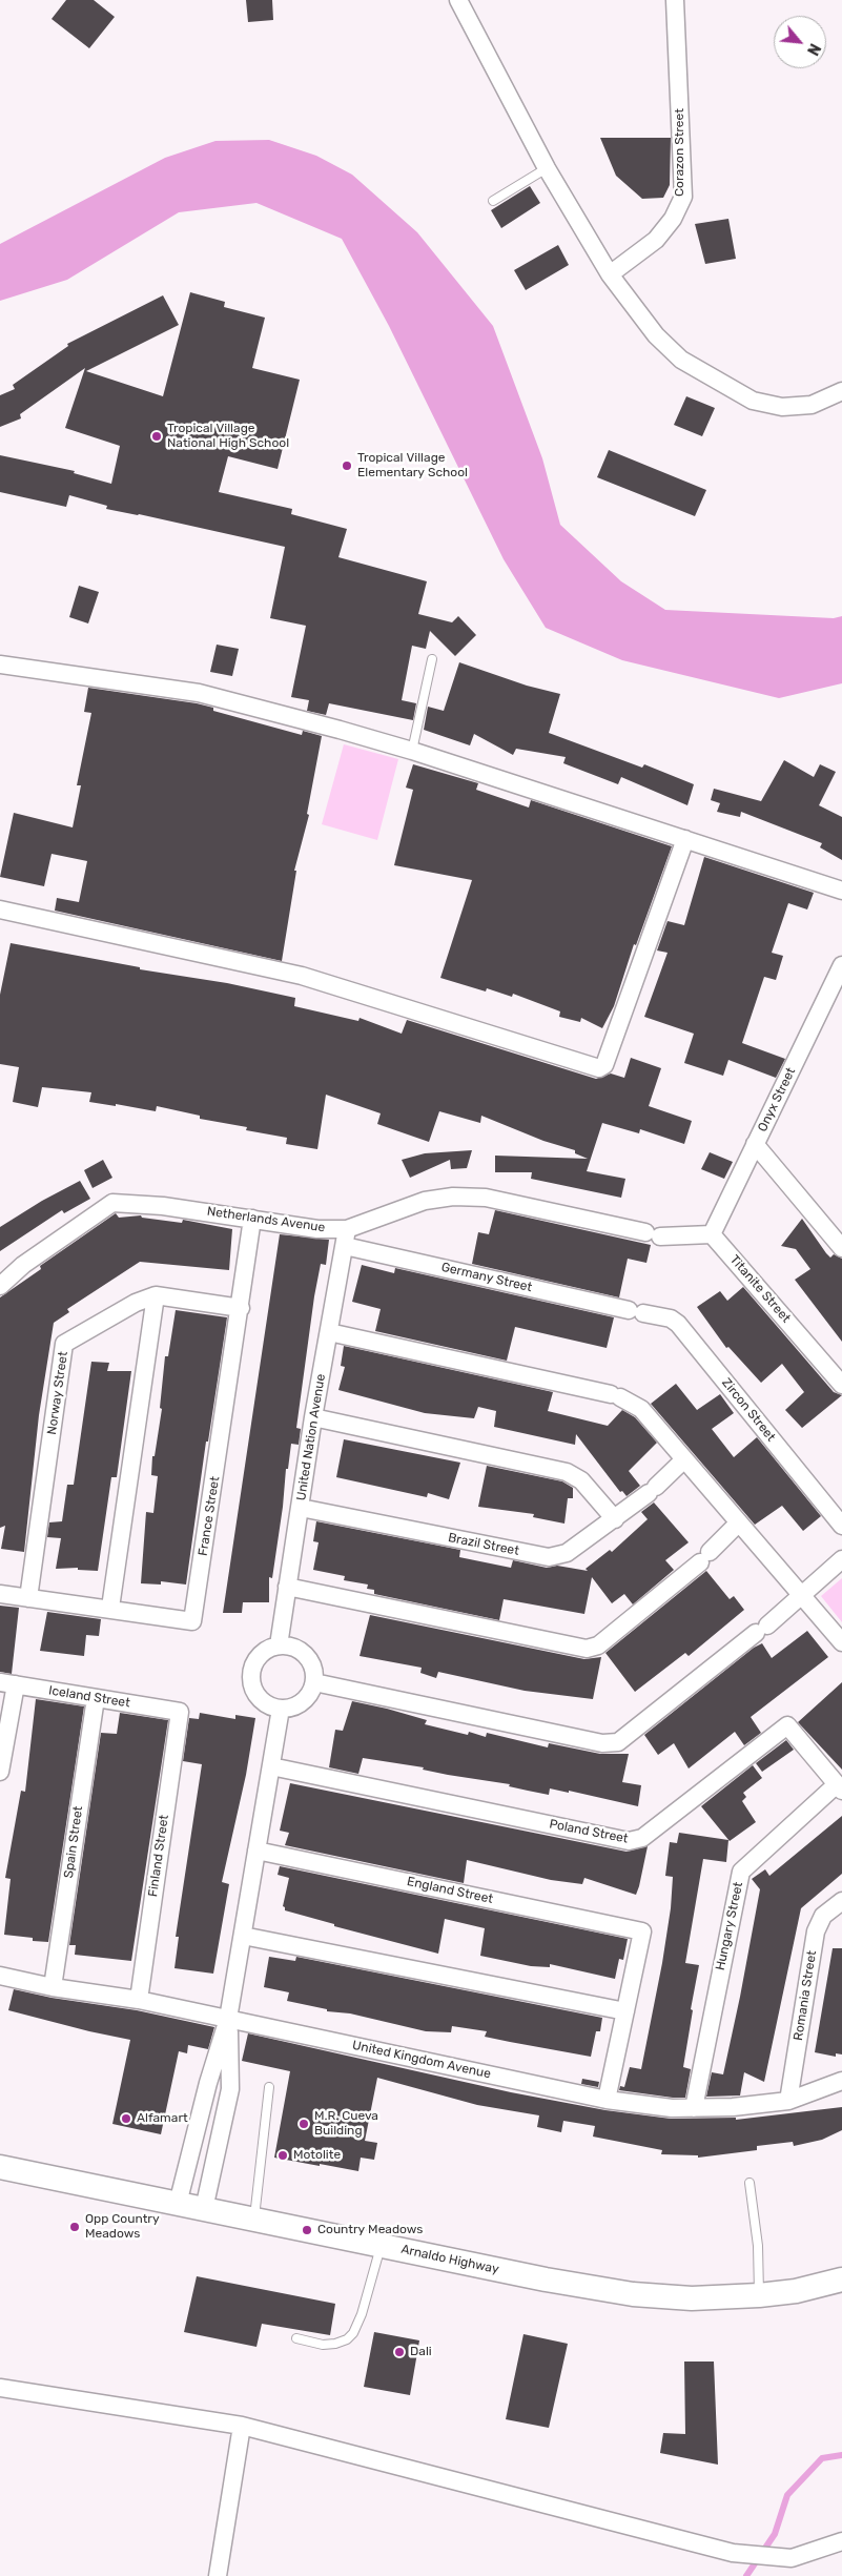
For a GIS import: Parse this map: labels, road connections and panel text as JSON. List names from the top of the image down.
{
  "streets": {
    "main road": ["Arnaldo Highway"],
    "street": [
      "Corazon Street",
      "Onyx Street",
      "Netherlands Avenue",
      "Germany Street",
      "Titanite Street",
      "Norway Street",
      "Zircon Street",
      "United Nation Avenue",
      "France Street",
      "Brazil Street",
      "Iceland Street",
      "Poland Street",
      "Spain Street",
      "Finland Street",
      "England Street",
      "Hungary Street",
      "Romania Street",
      "United Kingdom Avenue"
    ]
  },
  "crossings": [
    ["Onyx Street", "Netherlands Avenue"],
    ["Onyx Street", "Titanite Street"],
    ["Netherlands Avenue", "Germany Street"],
    ["Netherlands Avenue", "Titanite Street"],
    ["Netherlands Avenue", "United Nation Avenue"],
    ["Netherlands Avenue", "France Street"],
    ["Germany Street", "Zircon Street"],
    ["Germany Street", "United Nation Avenue"],
    ["Norway Street", "France Street"],
    ["United Nation Avenue", "Brazil Street"],
    ["Iceland Street", "Spain Street"],
    ["Iceland Street", "Finland Street"],
    ["Poland Street", "Hungary Street"],
    ["Spain Street", "United Kingdom Avenue"],
    ["Finland Street", "United Kingdom Avenue"],
    ["Hungary Street", "United Kingdom Avenue"],
    ["Romania Street", "United Kingdom Avenue"]
  ],
  "places": [
    "Tropical Village National High School",
    "Tropical Village Elementary School",
    "Alfamart",
    "M.R. Cueva Building",
    "Motolite",
    "Opp Country Meadows",
    "Country Meadows",
    "Dali"
  ],
  "north": "bottom right"
}
